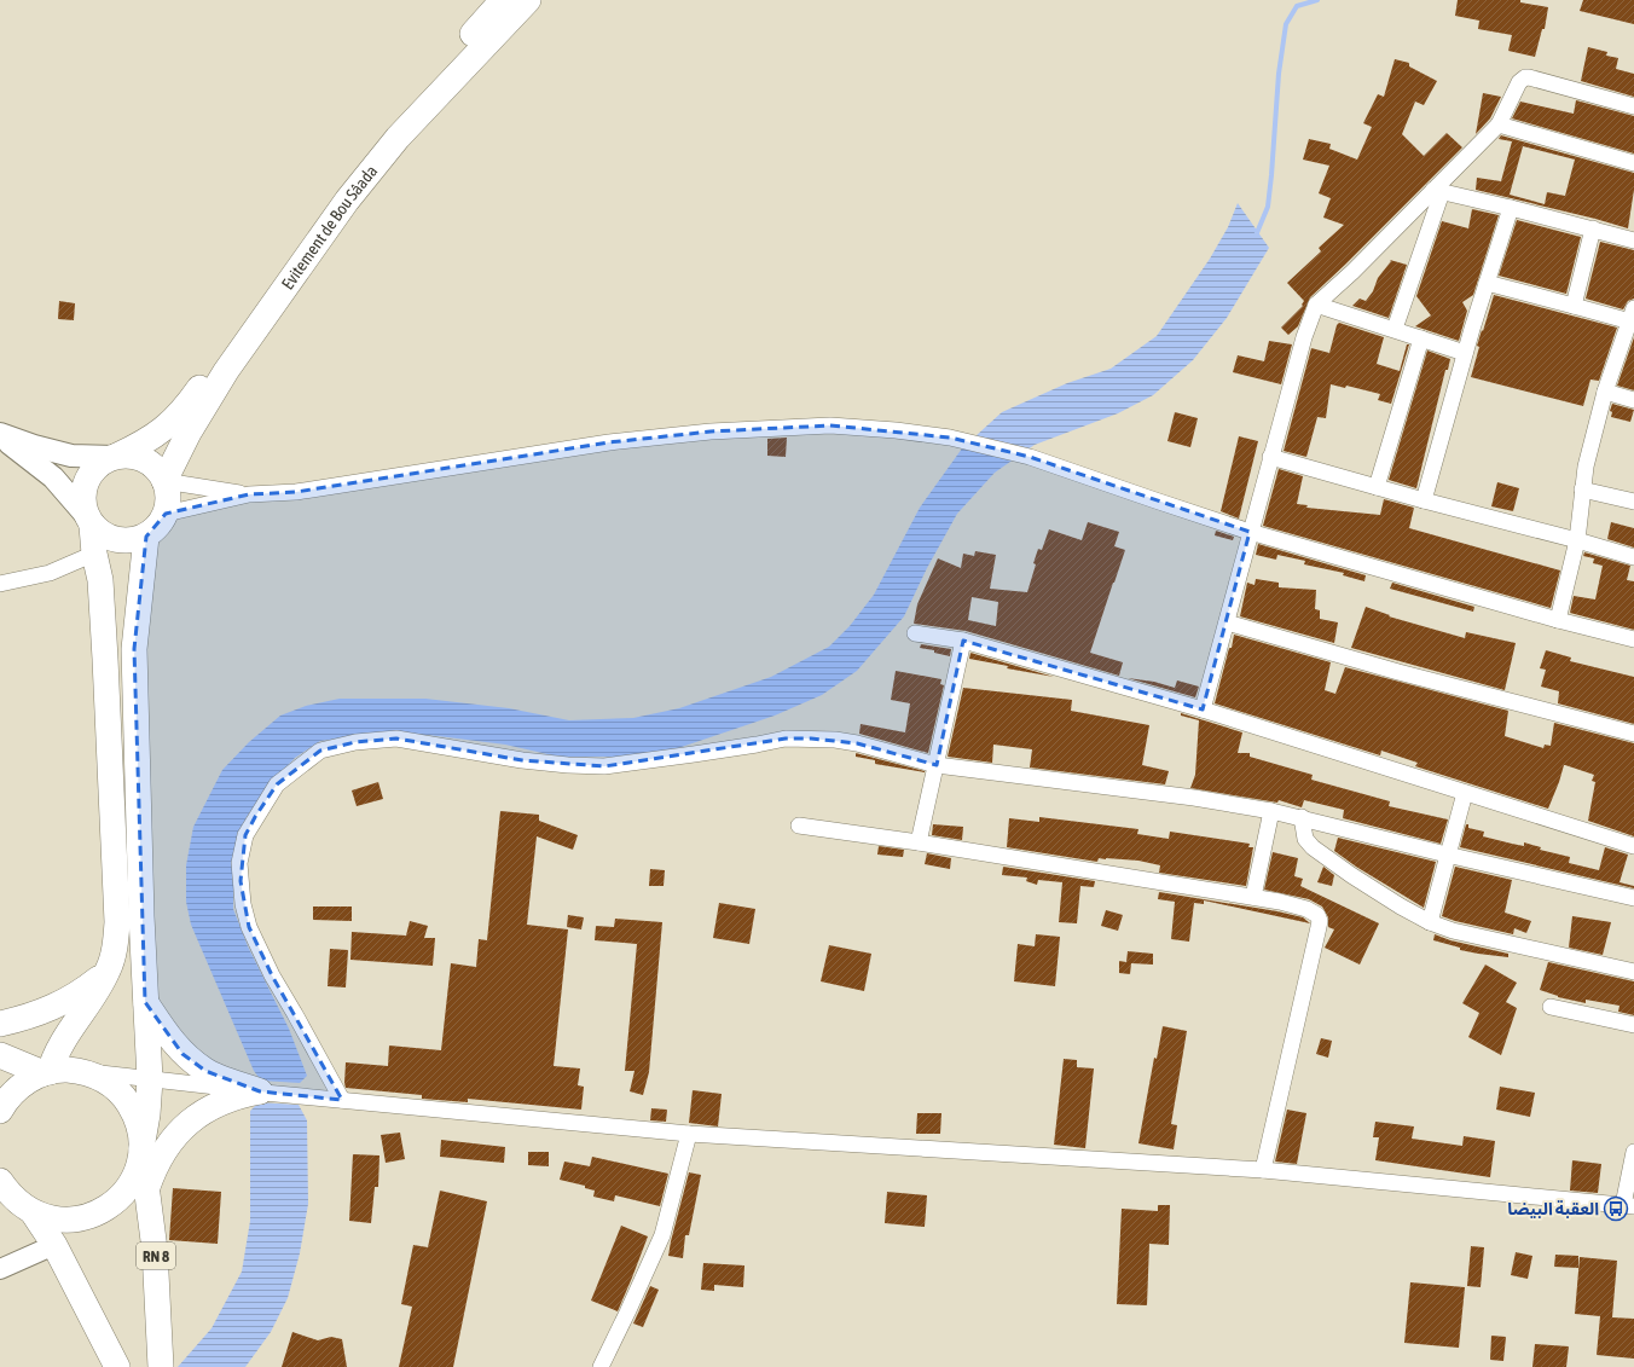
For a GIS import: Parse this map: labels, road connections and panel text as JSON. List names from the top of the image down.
{
  "streets": {
    "highway": ["Evitement de Bou Sâada", "RN 8"]
  },
  "places": {
    "bus stop": ["العقبة البيضا"]
  }
}
